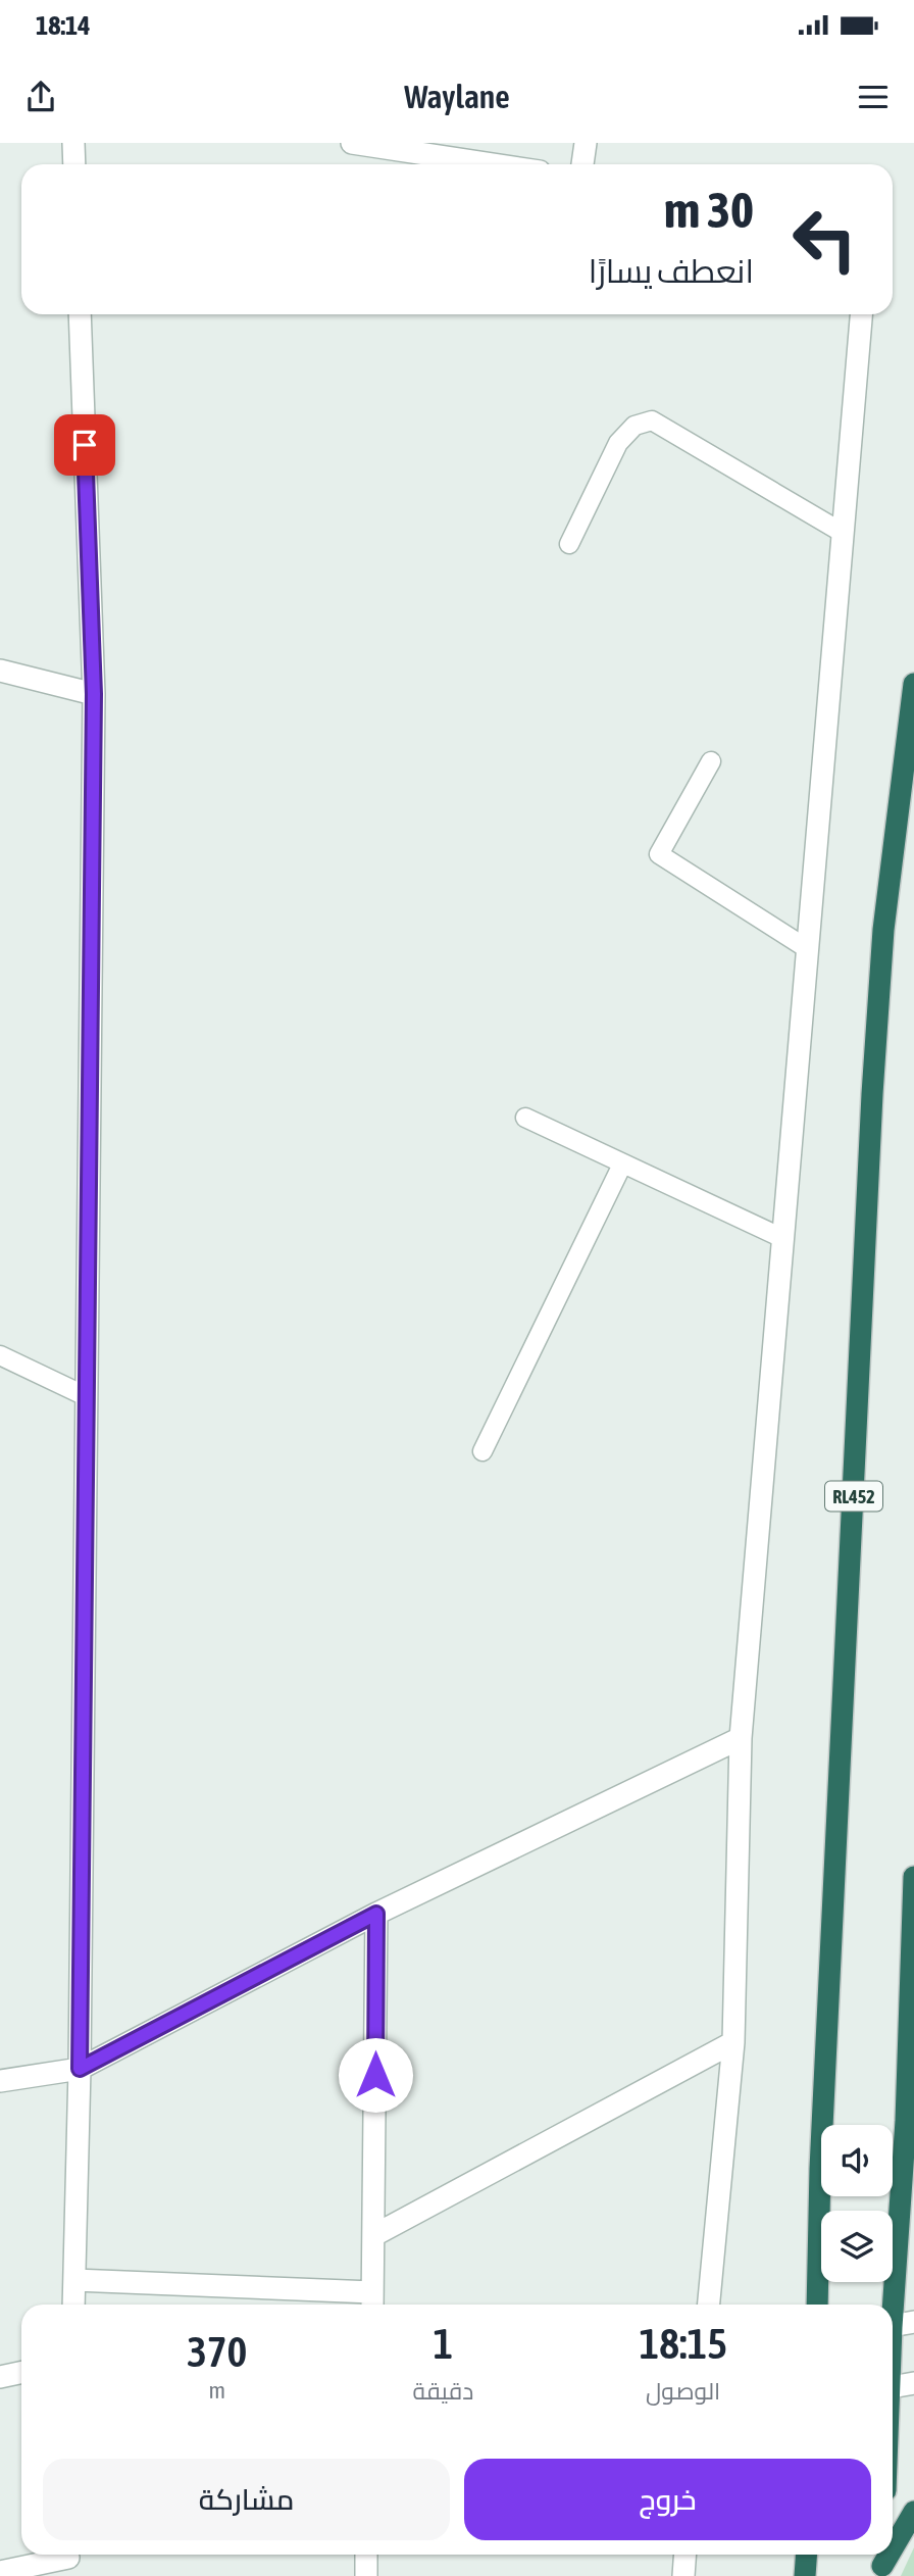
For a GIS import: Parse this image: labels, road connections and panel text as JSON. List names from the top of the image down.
{
  "streets": {
    "highway": ["RL452"]
  },
  "page": {
    "status": "18:14",
    "header": "Waylane",
    "turn": ["30 m", "انعطف يسارًا"],
    "eta": [
      "18:15",
      "الوصول",
      "1",
      "دقيقة",
      "370",
      "m"
    ],
    "buttons": ["خروج", "مشاركة"]
  }
}
